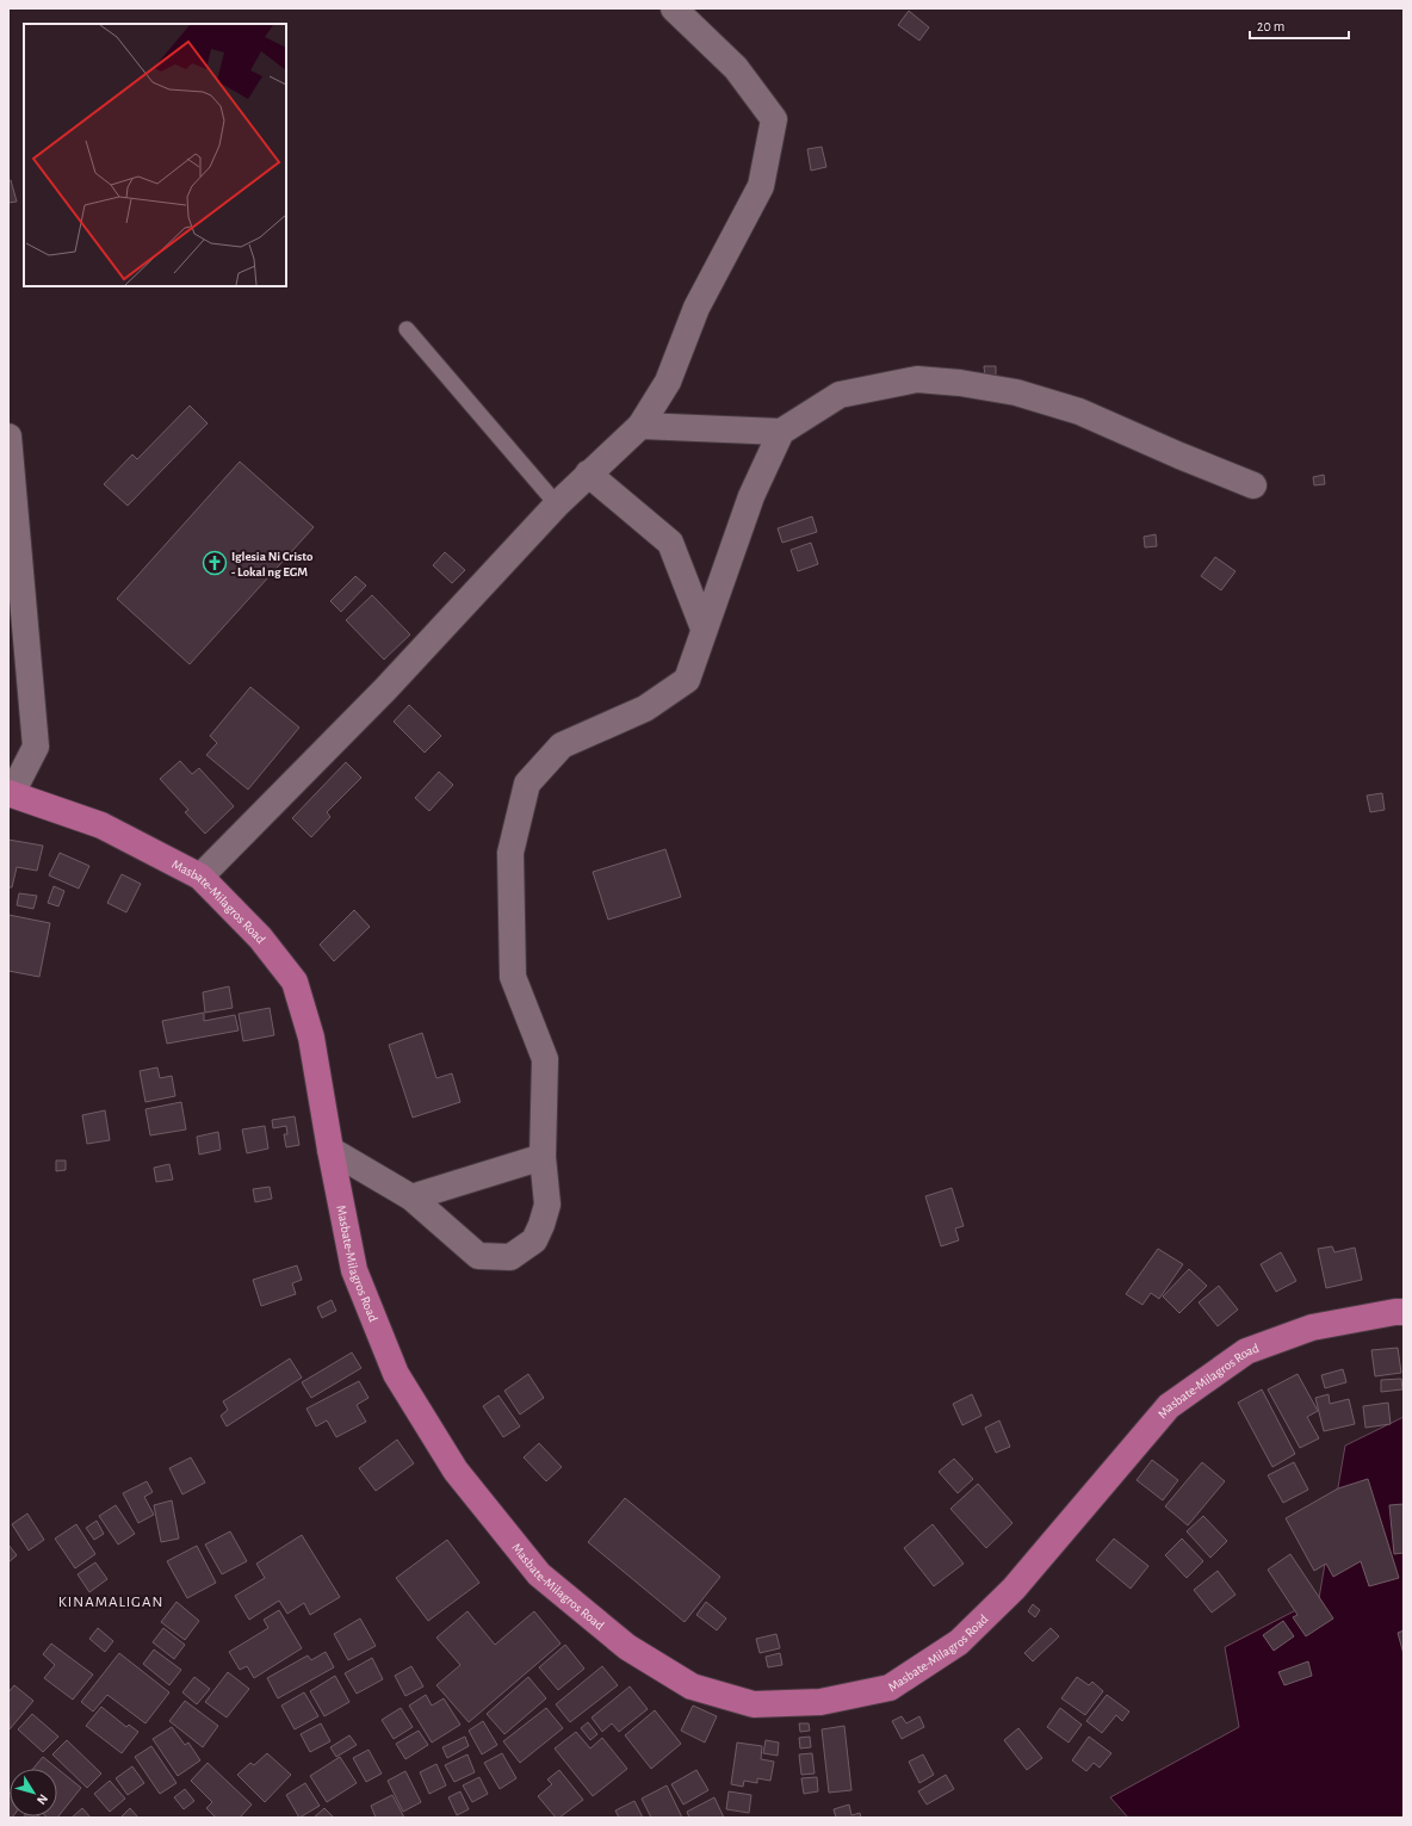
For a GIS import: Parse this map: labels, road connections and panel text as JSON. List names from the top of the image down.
{
  "streets": {
    "main road": ["Masbate-Milagros Road"]
  },
  "districts": ["KINAMALIGAN"],
  "places": {
    "church": ["Iglesia Ni Cristo - Lokal ng EGM"]
  },
  "scale_bar": "20 m",
  "north": "bottom right"
}
